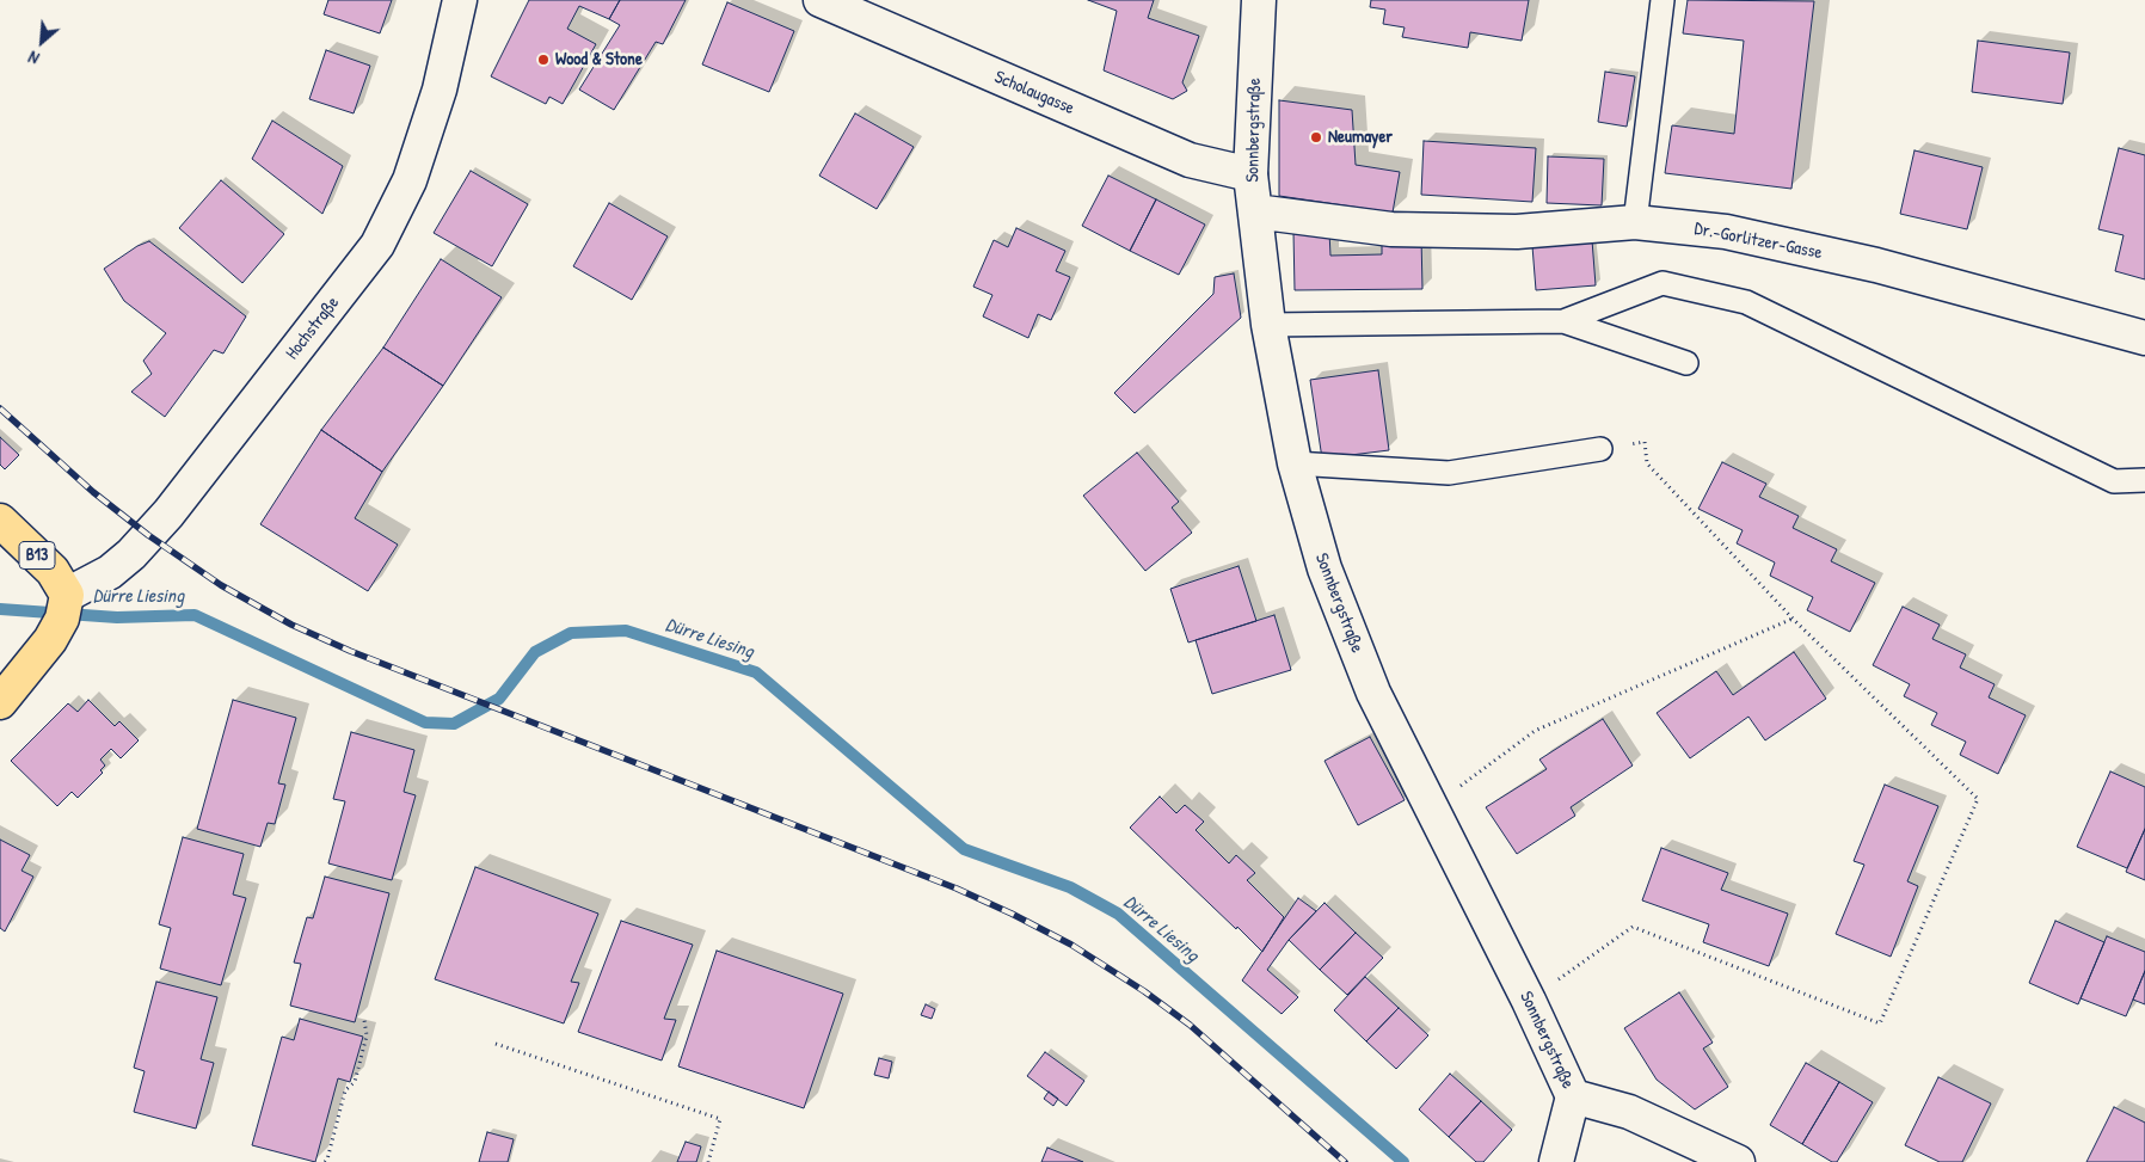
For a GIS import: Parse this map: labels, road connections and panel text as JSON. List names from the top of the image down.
{
  "streets": {
    "main road": ["B13"],
    "street": [
      "Scholaugasse",
      "Sonnbergstraße",
      "Dr.-Gorlitzer-Gasse",
      "Hochstraße"
    ]
  },
  "crossings": [
    ["Scholaugasse", "Sonnbergstraße"],
    ["Sonnbergstraße", "Dr.-Gorlitzer-Gasse"],
    ["Hochstraße", "B13"]
  ],
  "water": ["Dürre Liesing"],
  "places": ["Wood & Stone", "Neumayer"],
  "north": "bottom left"
}
